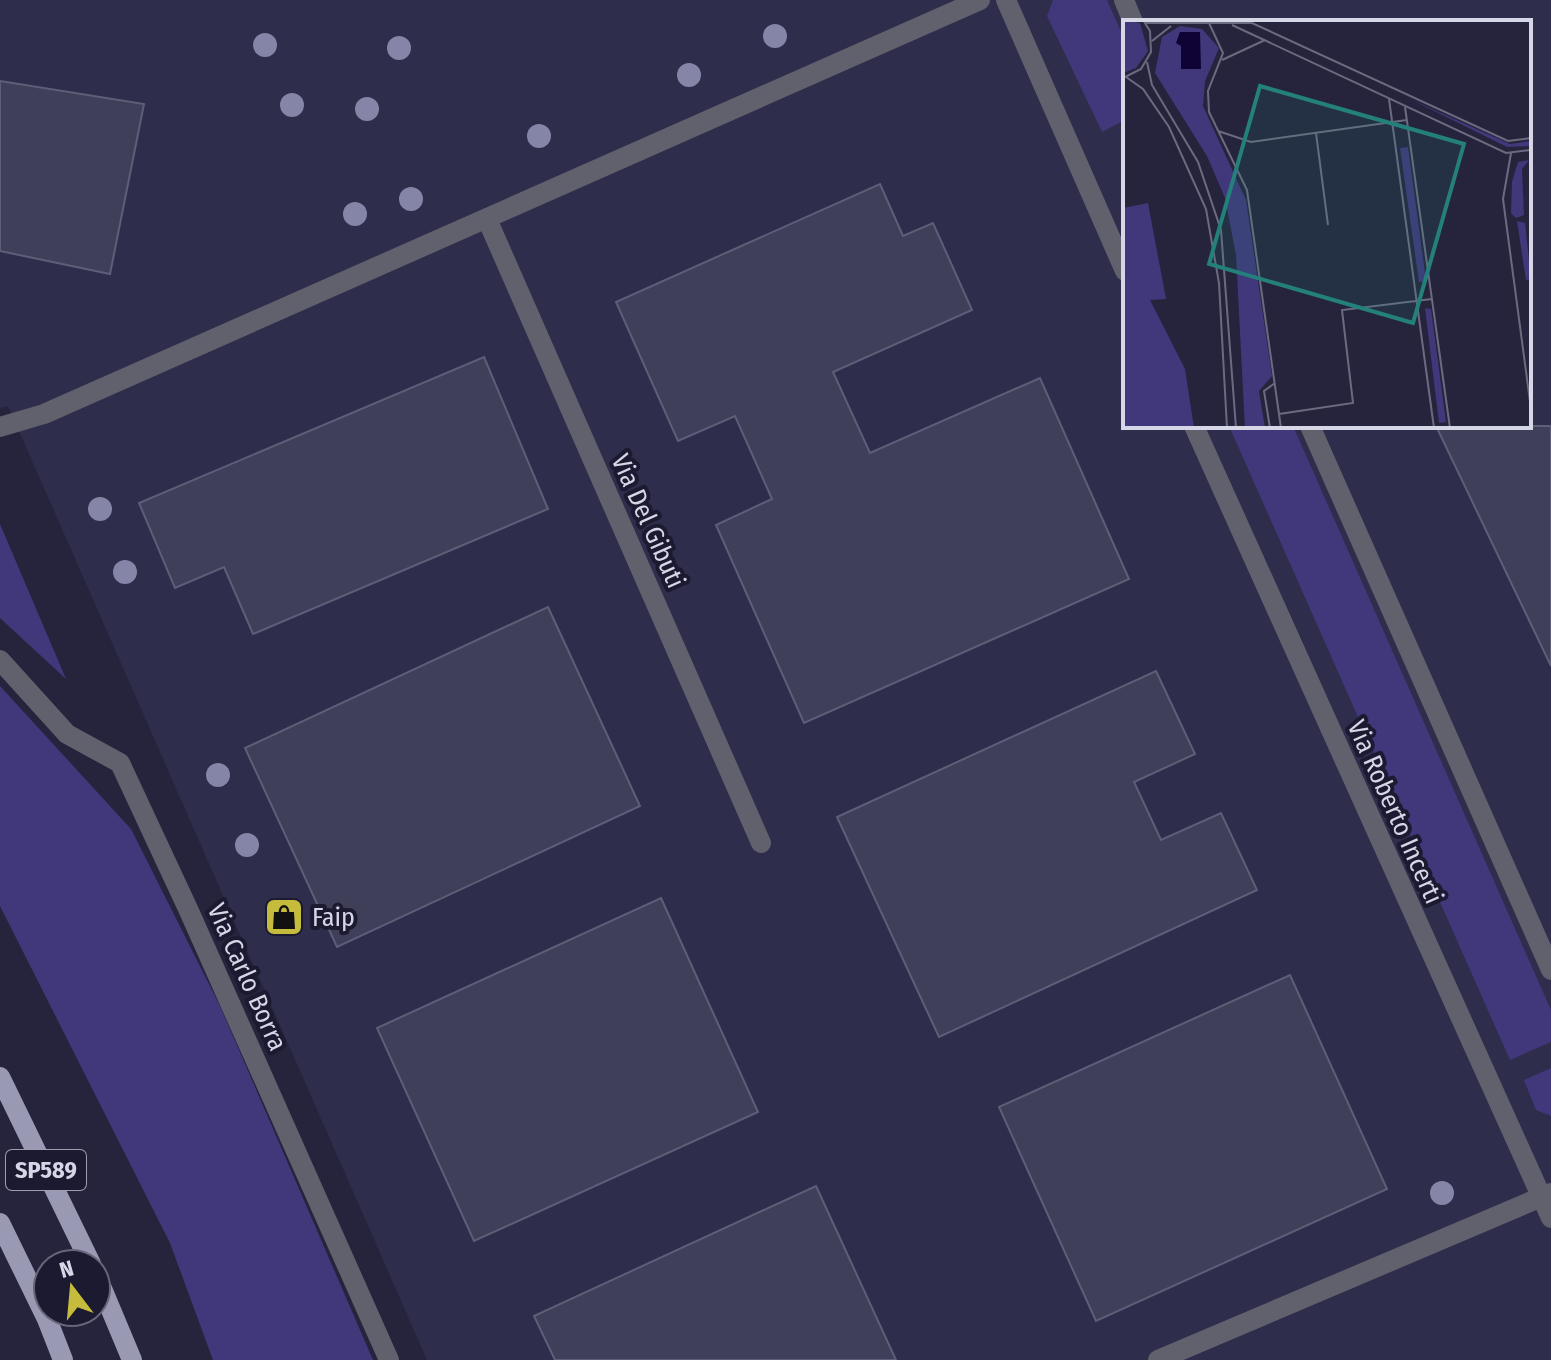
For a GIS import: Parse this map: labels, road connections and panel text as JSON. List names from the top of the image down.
{
  "streets": {
    "main road": ["SP589"],
    "street": ["Via Del Gibuti", "Via Roberto Incerti", "Via Carlo Borra"]
  },
  "places": {
    "shop": ["Faip"]
  },
  "north": "top"
}
